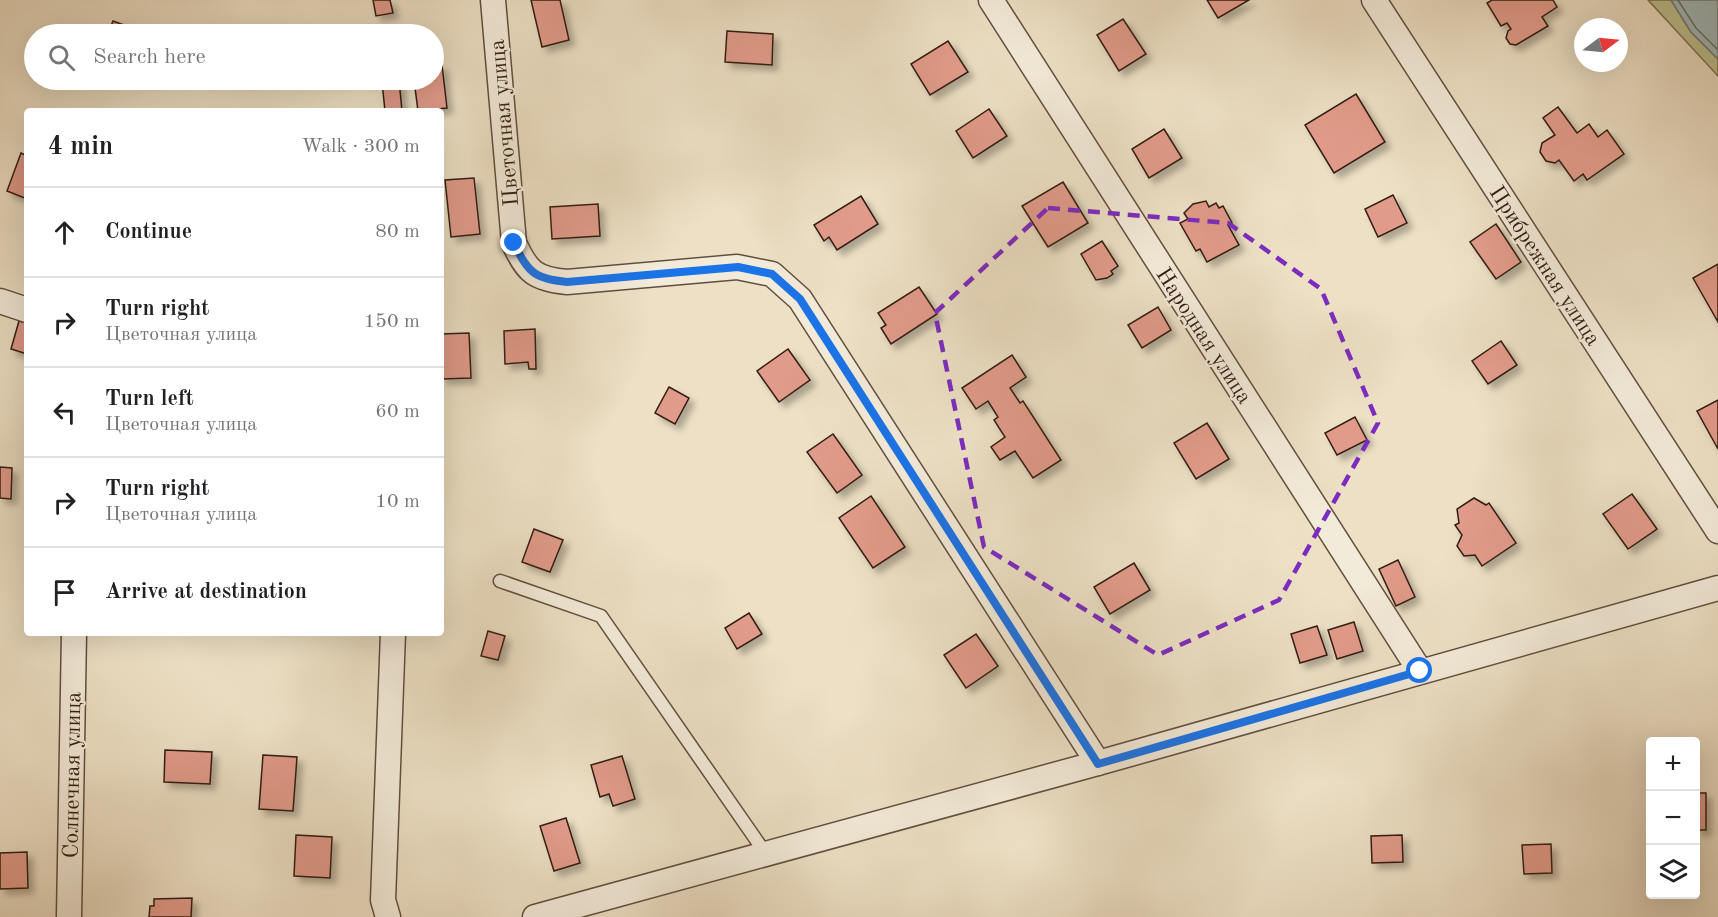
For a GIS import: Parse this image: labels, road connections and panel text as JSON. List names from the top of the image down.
{
  "streets": {
    "street": [
      "Цветочная улица",
      "Прибрежная улица",
      "Народная улица",
      "Солнечная улица"
    ]
  },
  "north": "right",
  "page": {
    "search": "Search here",
    "heading": ["4 min", "Walk · 300 m"],
    "list": [
      ["Continue", "80 m"],
      ["Turn right", "Цветочная улица", "150 m"],
      ["Turn left", "Цветочная улица", "60 m"],
      ["Turn right", "Цветочная улица", "10 m"],
      "Arrive at destination"
    ],
    "map_buttons": ["+", "−"]
  }
}
